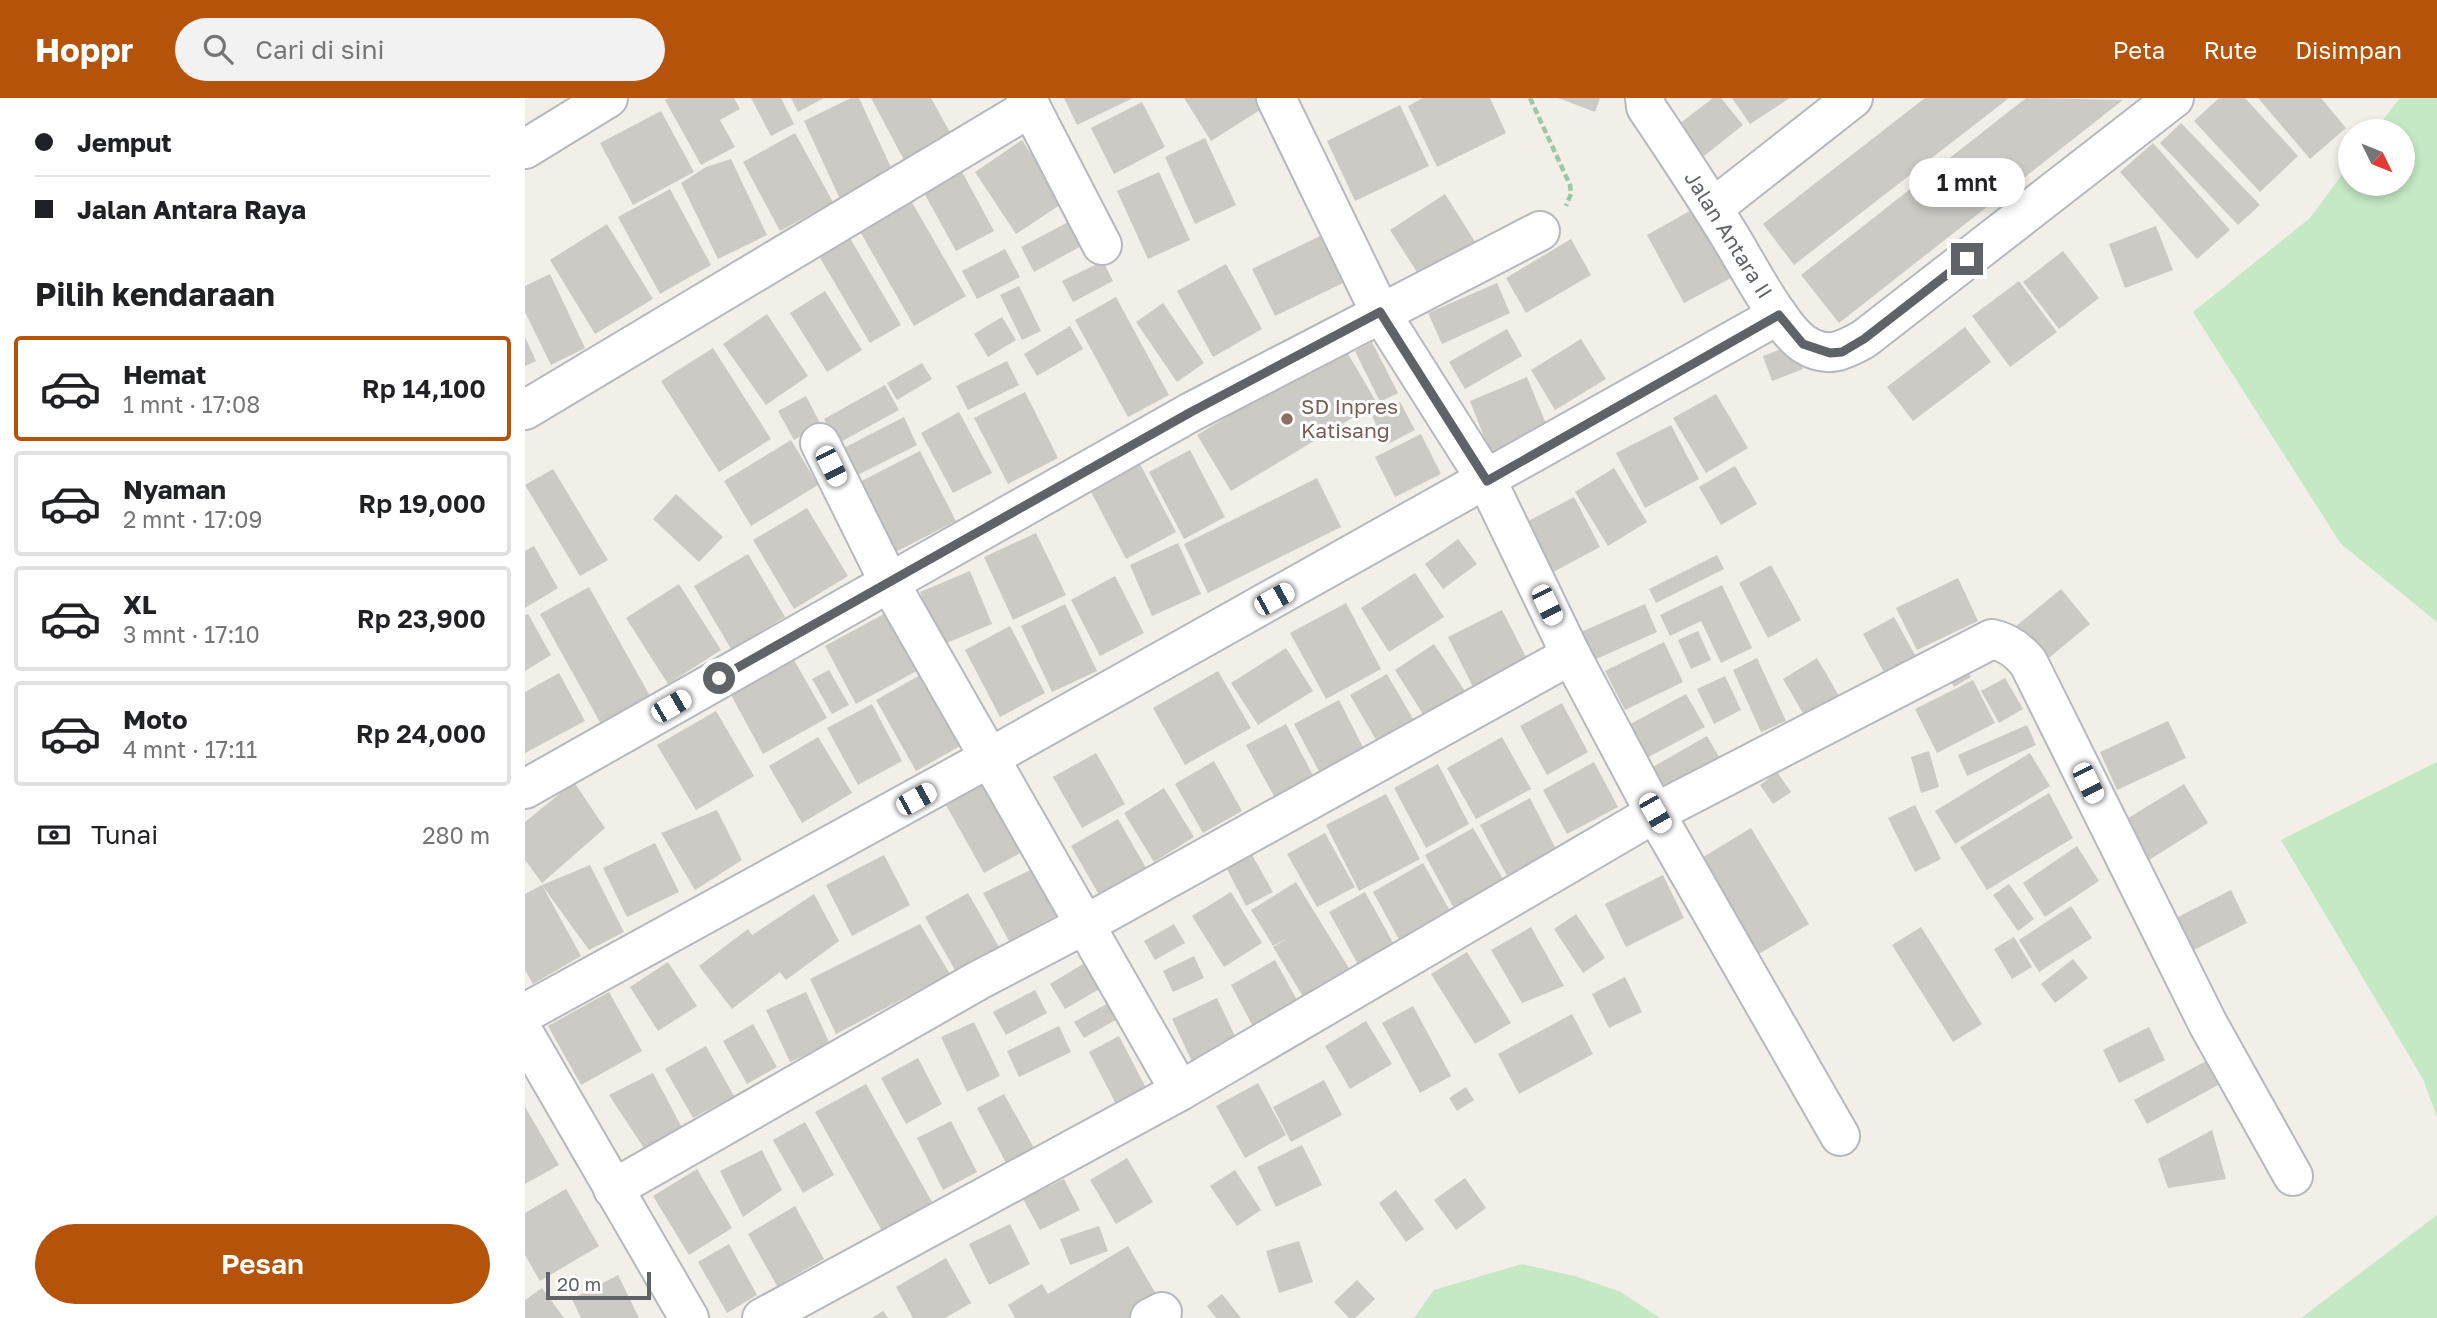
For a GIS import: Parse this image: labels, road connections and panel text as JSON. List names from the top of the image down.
{
  "streets": {
    "street": ["Jalan Antara II"]
  },
  "places": ["SD Inpres Katisang"],
  "scale_bar": "20 m",
  "north": "bottom right",
  "page": {
    "header": "Hoppr",
    "search": "Cari di sini",
    "nav": ["Peta", "Rute", "Disimpan"],
    "banner": ["Jemput", "Jalan Antara Raya"],
    "bubble": "1 mnt",
    "heading": "Pilih kendaraan",
    "list": [
      {
        "name": "Hemat",
        "note": "1 mnt · 17:08",
        "value": "Rp 14,100"
      },
      {
        "name": "Nyaman",
        "note": "2 mnt · 17:09",
        "value": "Rp 19,000"
      },
      {
        "name": "XL",
        "note": "3 mnt · 17:10",
        "value": "Rp 23,900"
      },
      {
        "name": "Moto",
        "note": "4 mnt · 17:11",
        "value": "Rp 24,000"
      }
    ],
    "pay": ["Tunai", "280 m"],
    "buttons": "Pesan",
    "scale": "20 m"
  }
}
